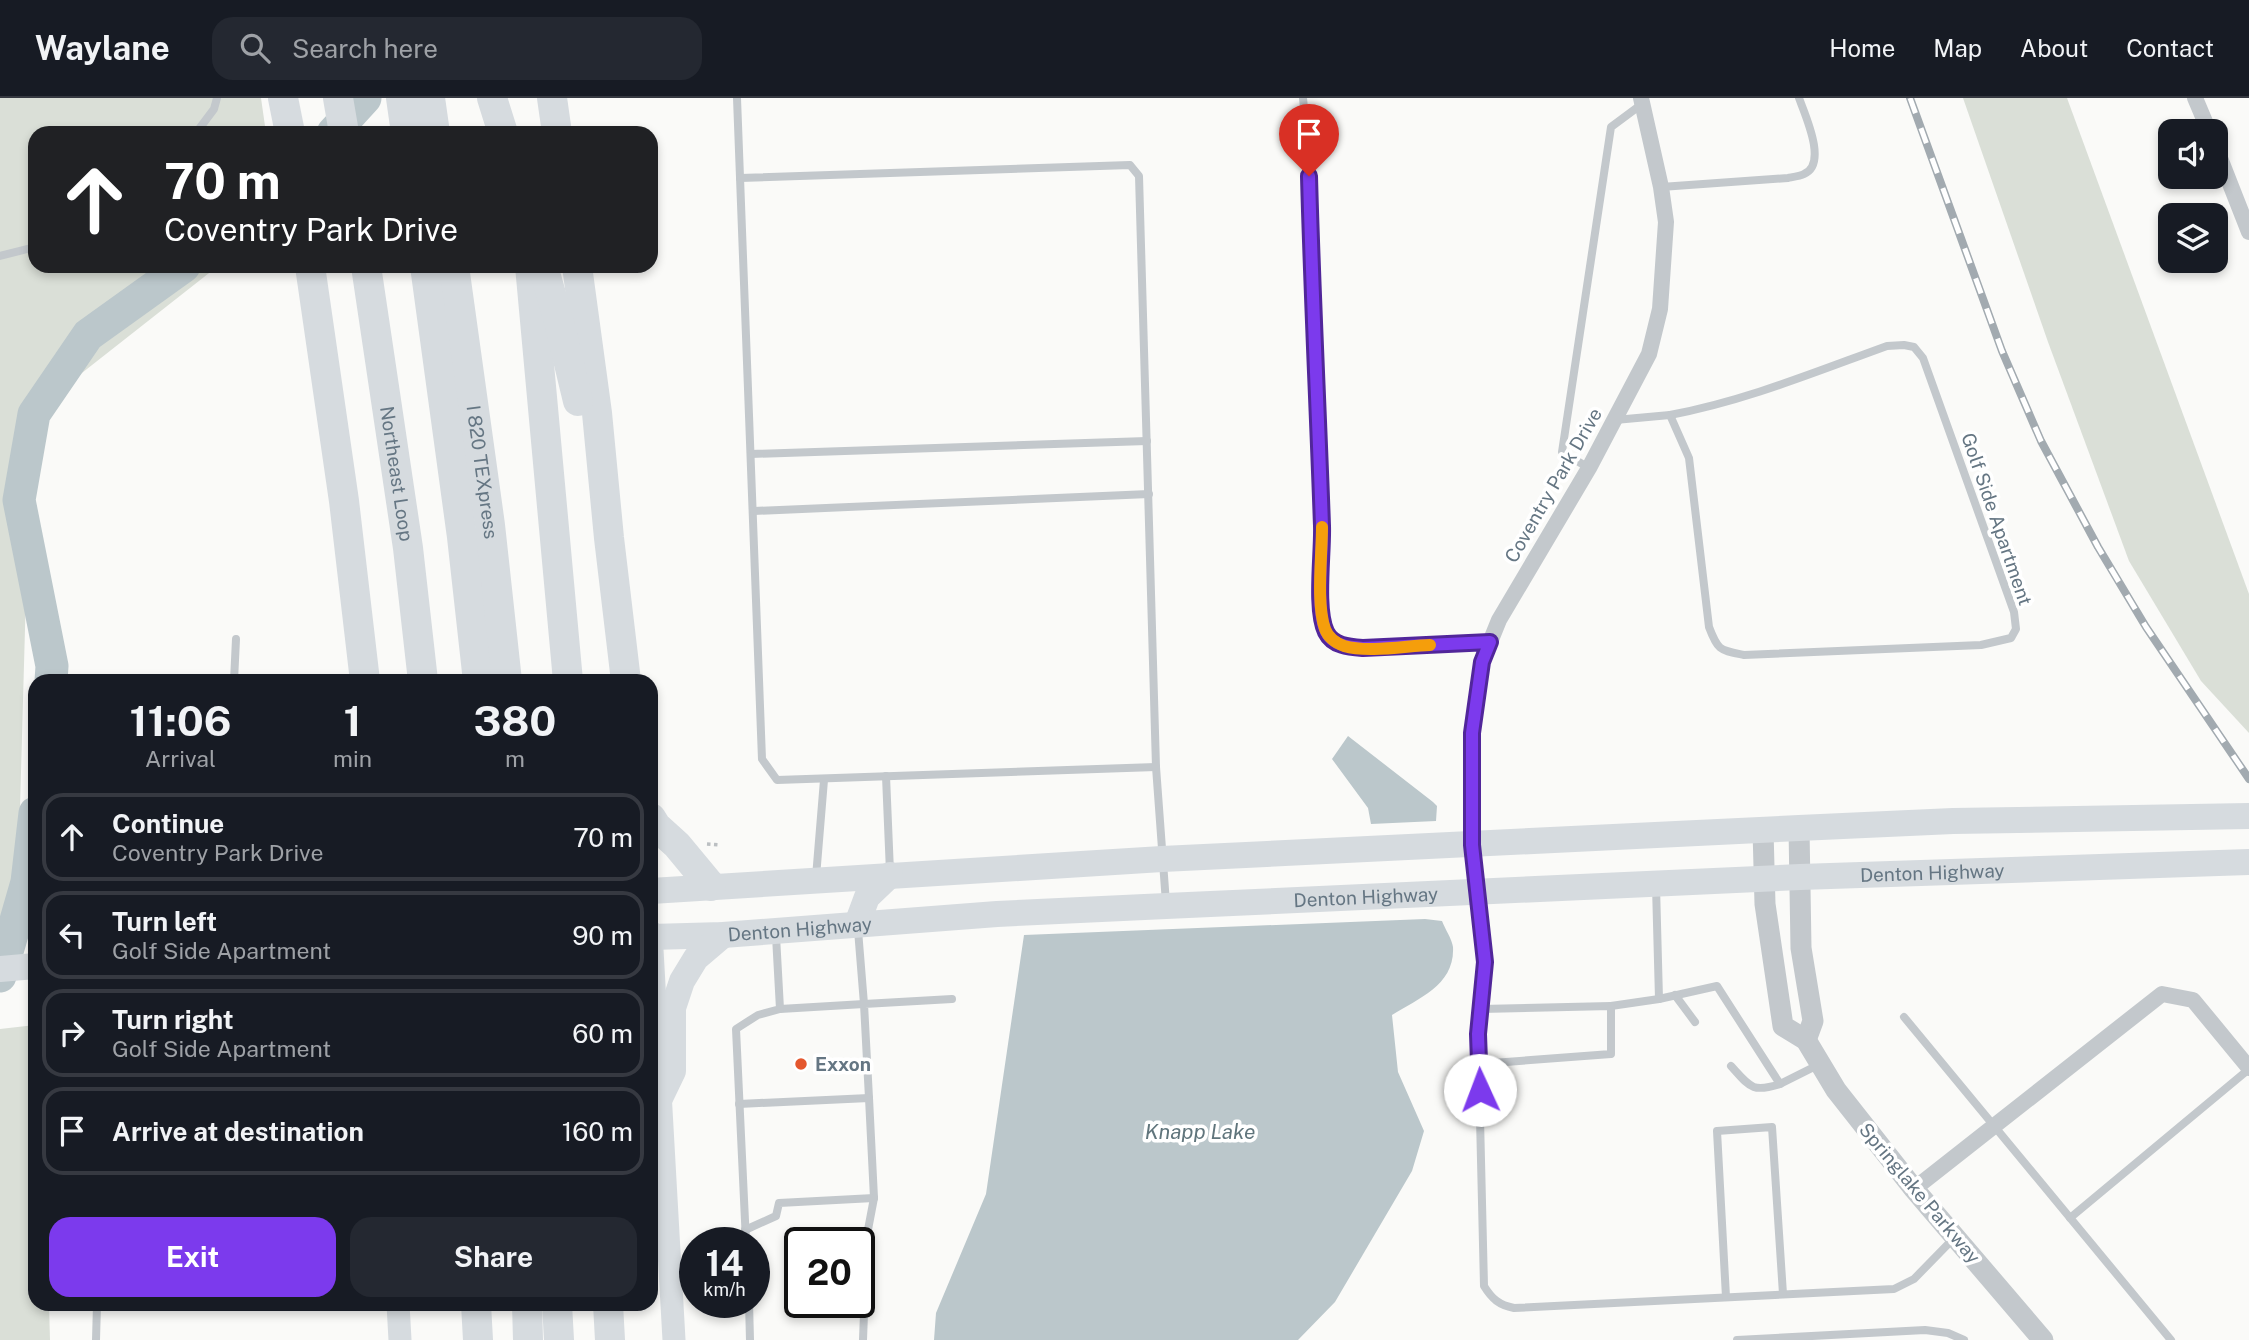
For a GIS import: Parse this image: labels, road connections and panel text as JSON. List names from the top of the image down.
{
  "streets": {
    "highway": ["Northeast Loop", "I 820 TEXpress"],
    "main road": ["Denton Highway"],
    "street": ["Coventry Park Drive", "Springlake Parkway"],
    "lane": ["Golf Side Apartment"]
  },
  "crossings": [
    ["Coventry Park Drive", "Golf Side Apartment"],
    ["Coventry Park Drive", "Denton Highway"],
    ["Denton Highway", "Springlake Parkway"]
  ],
  "water": ["Knapp Lake"],
  "places": ["Exxon"],
  "page": {
    "header": "Waylane",
    "search": "Search here",
    "nav": [
      "Home",
      "Map",
      "About",
      "Contact"
    ],
    "turn": ["70 m", "Coventry Park Drive"],
    "eta": [
      "11:06",
      "Arrival",
      "1",
      "min",
      "380",
      "m"
    ],
    "list": [
      {
        "name": "Continue",
        "note": "Coventry Park Drive",
        "value": "70 m"
      },
      {
        "name": "Turn left",
        "note": "Golf Side Apartment",
        "value": "90 m"
      },
      {
        "name": "Turn right",
        "note": "Golf Side Apartment",
        "value": "60 m"
      },
      {
        "name": "Arrive at destination",
        "value": "160 m"
      }
    ],
    "buttons": ["Exit", "Share"],
    "speed": "14 km/h",
    "limit": "20"
  }
}
